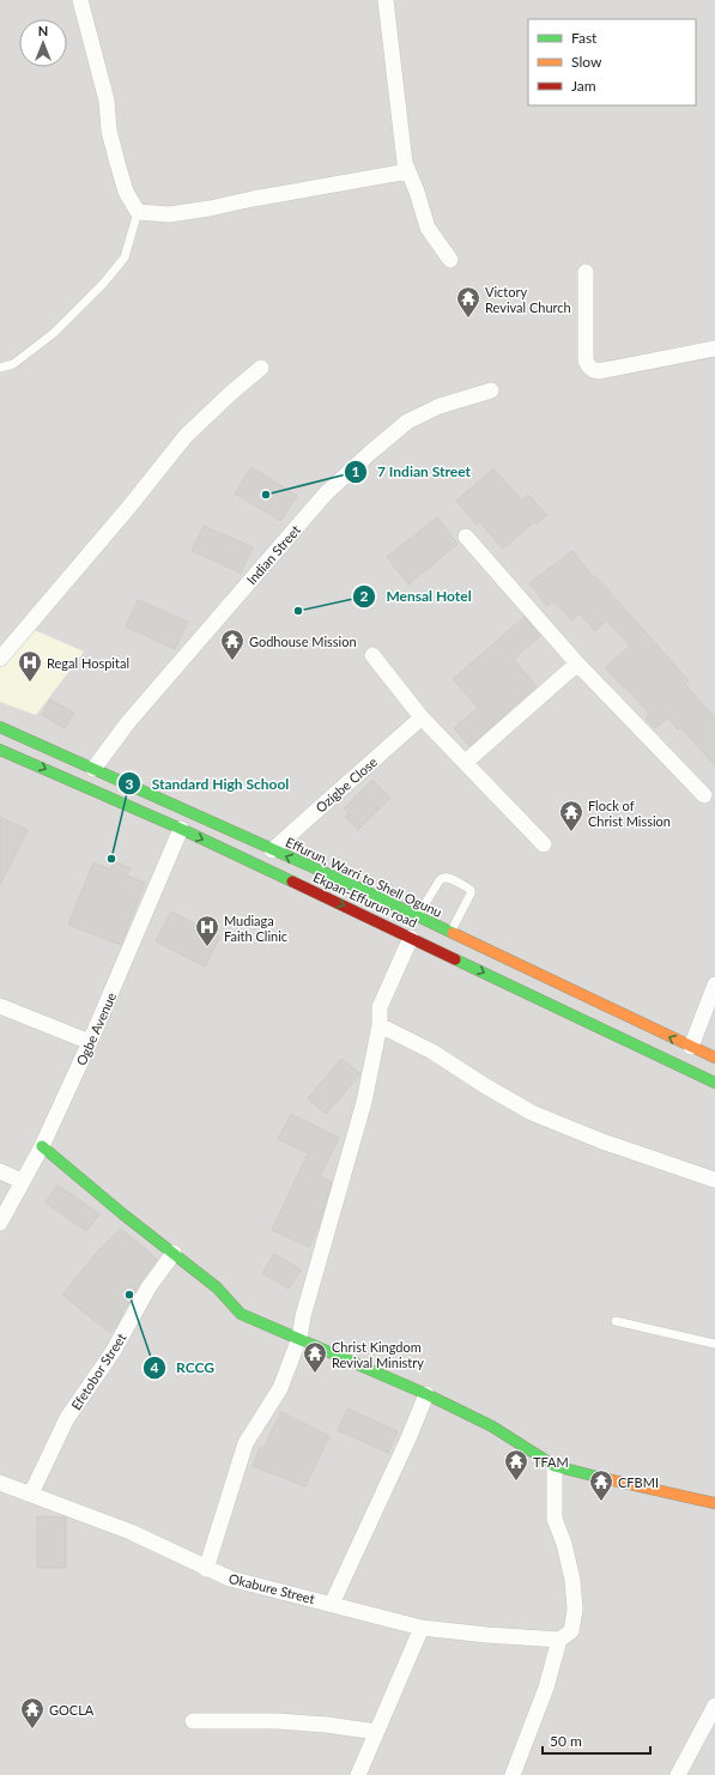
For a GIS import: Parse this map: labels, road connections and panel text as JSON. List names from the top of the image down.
{
  "streets": {
    "main road": ["Effurun, Warri to Shell Ogunu", "Ekpan-Effurun road"],
    "street": [
      "Indian Street",
      "Ozigbe Close",
      "Ogbe Avenue",
      "Efetobor Street",
      "Okabure Street"
    ]
  },
  "crossings": [
    ["Indian Street", "Effurun, Warri to Shell Ogunu"],
    ["Ozigbe Close", "Effurun, Warri to Shell Ogunu"],
    ["Ekpan-Effurun road", "Ogbe Avenue"],
    ["Efetobor Street", "Okabure Street"]
  ],
  "one_way": ["Effurun, Warri to Shell Ogunu", "Ekpan-Effurun road"],
  "places": {
    "temple": [
      "Victory Revival Church",
      "Godhouse Mission",
      "Flock of Christ Mission",
      "Christ Kingdom Revival Ministry",
      "TFAM",
      "CFBMI",
      "GOCLA"
    ],
    "other": [
      "7 Indian Street",
      "Mensal Hotel",
      "Standard High School",
      "RCCG"
    ],
    "hospital": ["Regal Hospital", "Mudiaga Faith Clinic"]
  },
  "legend": ["Fast", "Slow", "Jam"],
  "scale_bar": "50 m",
  "north": "top"
}
